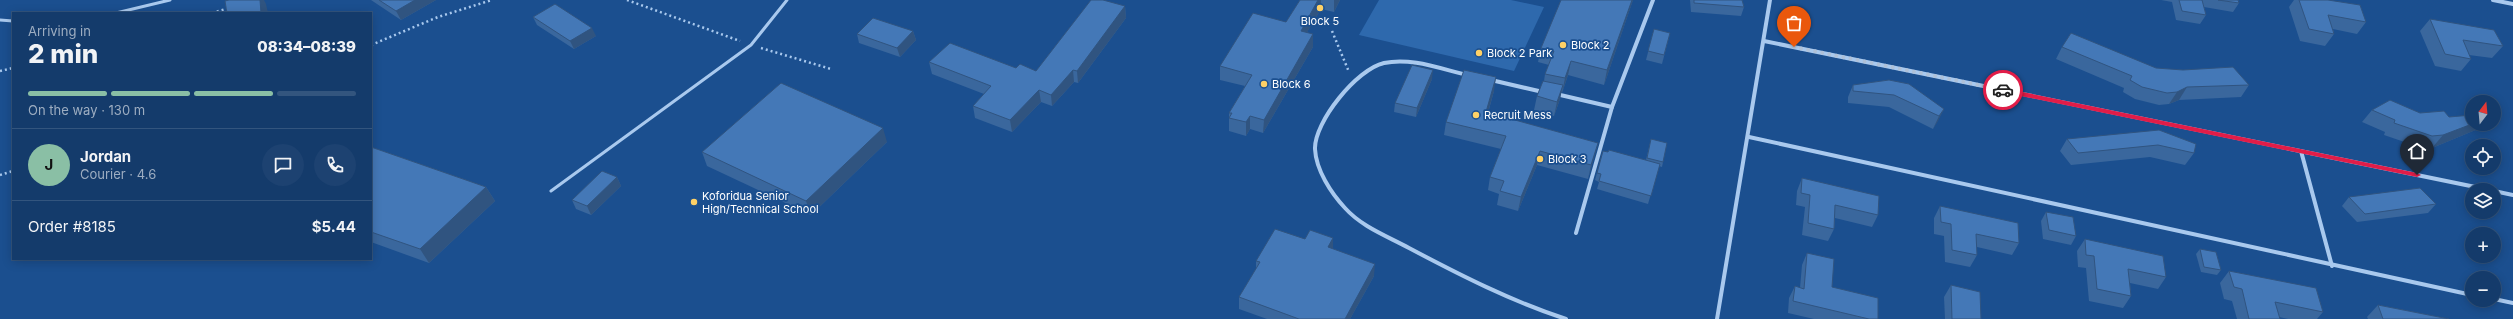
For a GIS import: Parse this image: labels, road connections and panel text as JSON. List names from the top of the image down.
{
  "places": [
    "Block 5",
    "Block 2",
    "Block 2 Park",
    "Block 6",
    "Recruit Mess",
    "Block 3",
    "Koforidua Senior High/Technical School"
  ],
  "north": "top",
  "page": {
    "heading": ["2 min", "Arriving in", "08:34–08:39"],
    "panel": [
      "Jordan",
      "Courier · 4.6",
      "Order #8185",
      "$5.44"
    ],
    "bar": "On the way · 130 m",
    "map_buttons": ["+", "−"],
    "round": "J"
  }
}
